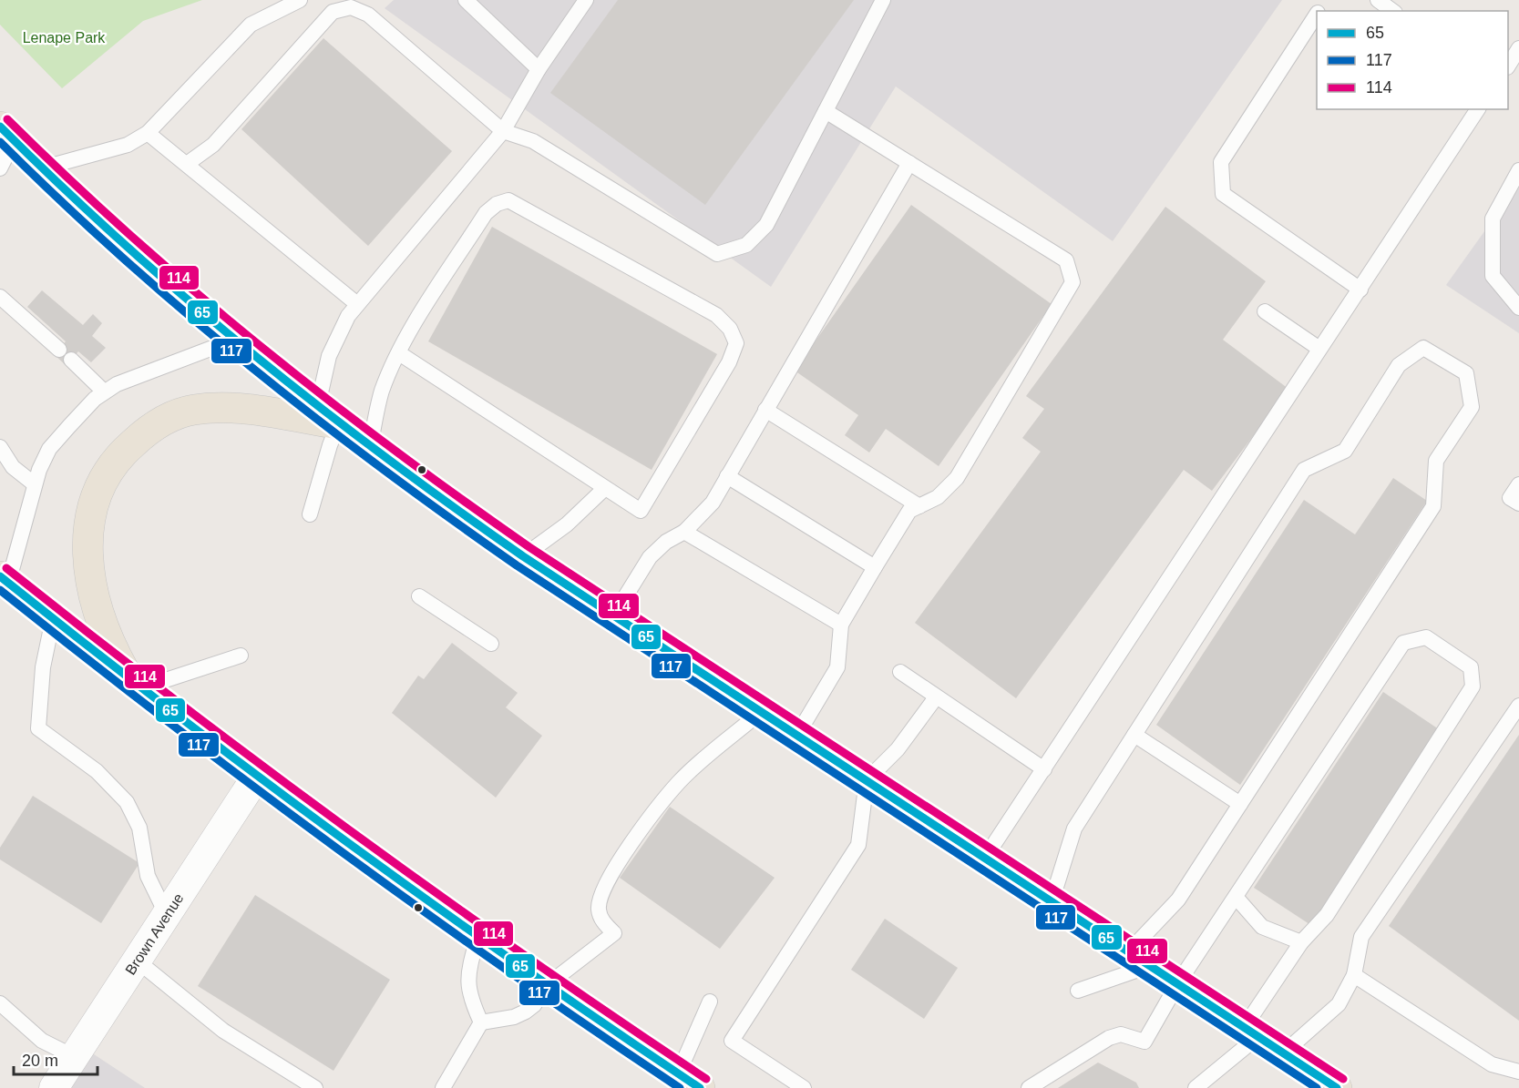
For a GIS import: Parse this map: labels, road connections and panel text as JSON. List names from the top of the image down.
{
  "streets": {
    "street": ["Brown Avenue"]
  },
  "parks": ["Lenape Park"],
  "lines": ["transit line 114", "transit line 65", "transit line 117"],
  "legend": ["65", "117", "114"],
  "scale_bar": "20 m"
}
